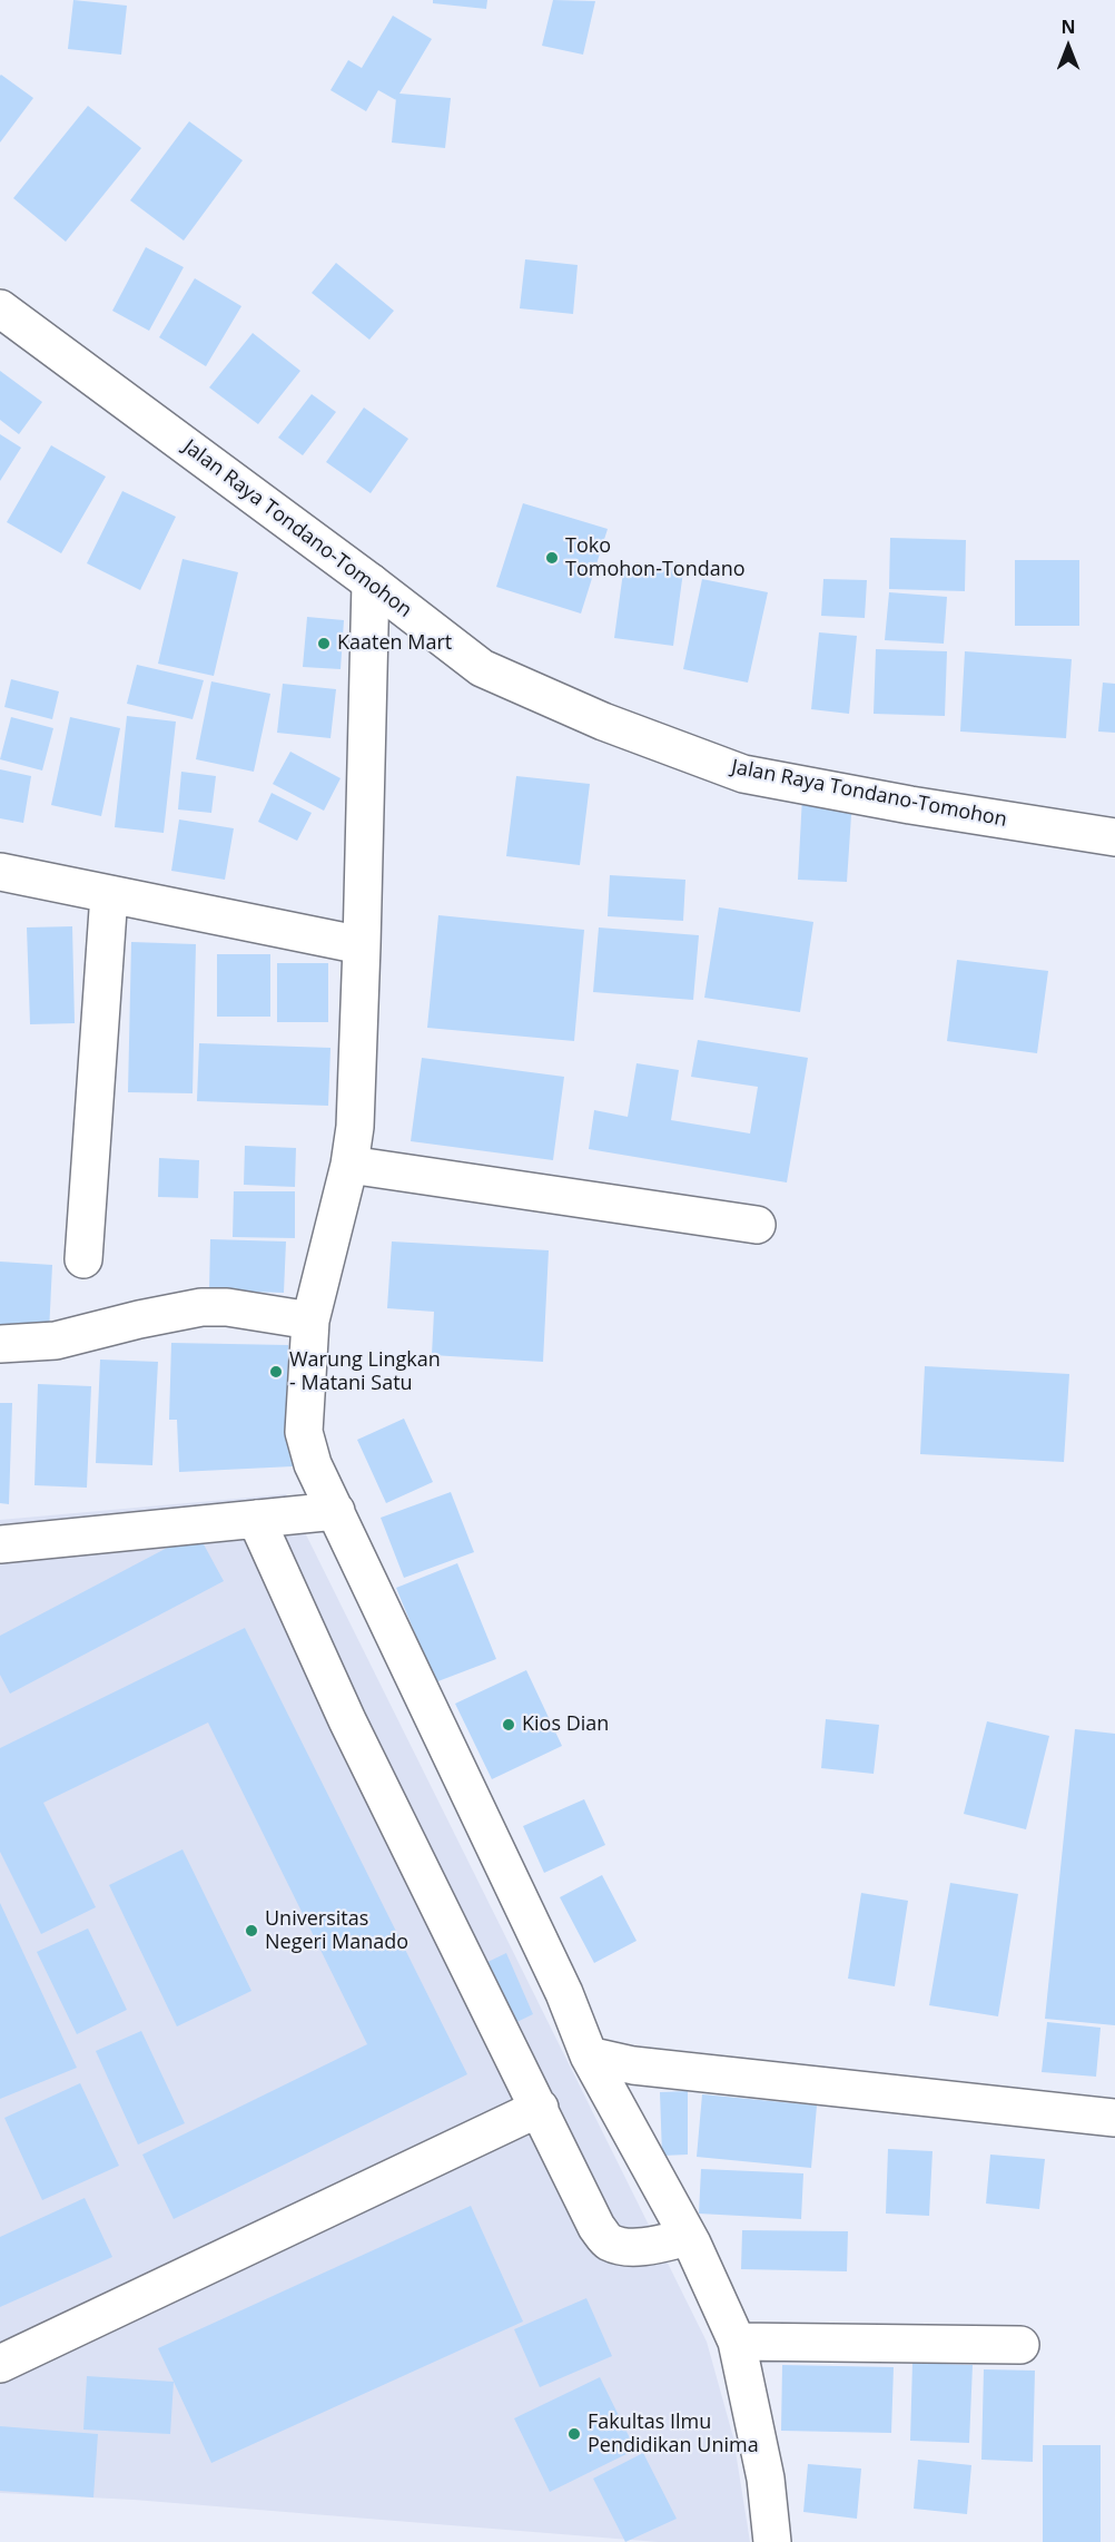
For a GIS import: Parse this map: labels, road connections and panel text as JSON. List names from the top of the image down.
{
  "streets": {
    "main road": ["Jalan Raya Tondano-Tomohon"]
  },
  "places": [
    "Toko Tomohon-Tondano",
    "Kaaten Mart",
    "Warung Lingkan - Matani Satu",
    "Kios Dian",
    "Universitas Negeri Manado",
    "Fakultas Ilmu Pendidikan Unima"
  ],
  "north": "top"
}
